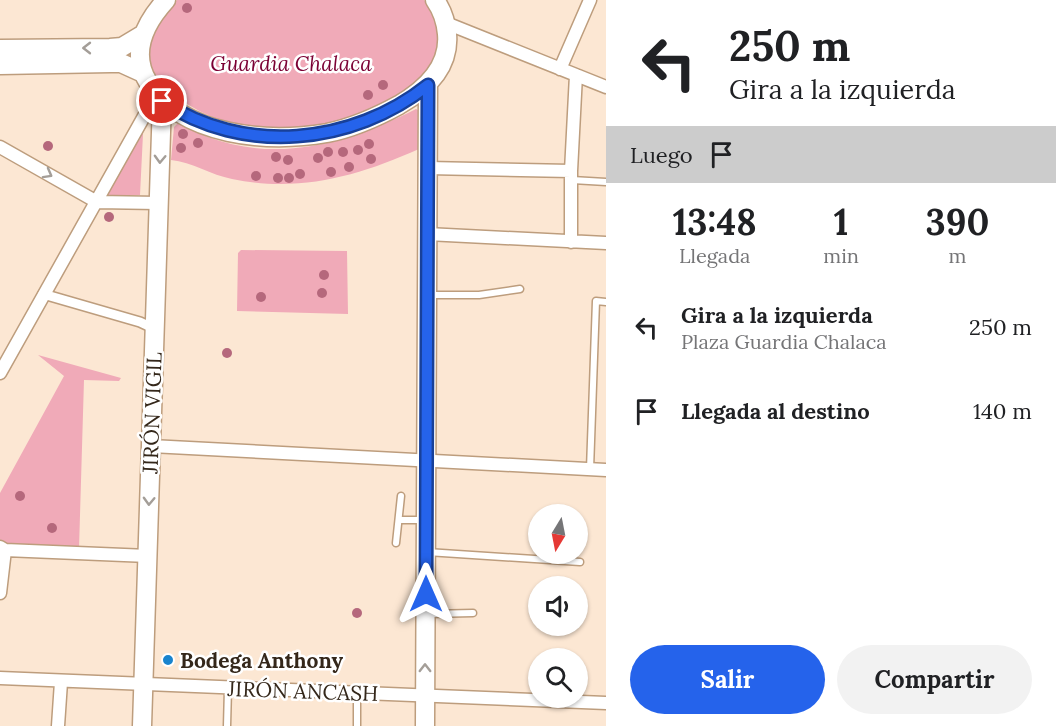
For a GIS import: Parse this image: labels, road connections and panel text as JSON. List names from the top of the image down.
{
  "streets": {
    "main road": ["JIRÓN VIGIL"],
    "street": ["JIRÓN ANCASH"]
  },
  "crossings": [
    ["JIRÓN VIGIL", "JIRÓN ANCASH"]
  ],
  "parks": ["Guardia Chalaca"],
  "places": ["Bodega Anthony"],
  "north": "bottom",
  "page": {
    "turn": ["250 m", "Gira a la izquierda"],
    "then": "Luego",
    "eta": [
      "13:48",
      "Llegada",
      "1",
      "min",
      "390",
      "m"
    ],
    "list": [
      {
        "name": "Gira a la izquierda",
        "note": "Plaza Guardia Chalaca",
        "value": "250 m"
      },
      {
        "name": "Llegada al destino",
        "value": "140 m"
      }
    ],
    "buttons": ["Salir", "Compartir"]
  }
}
